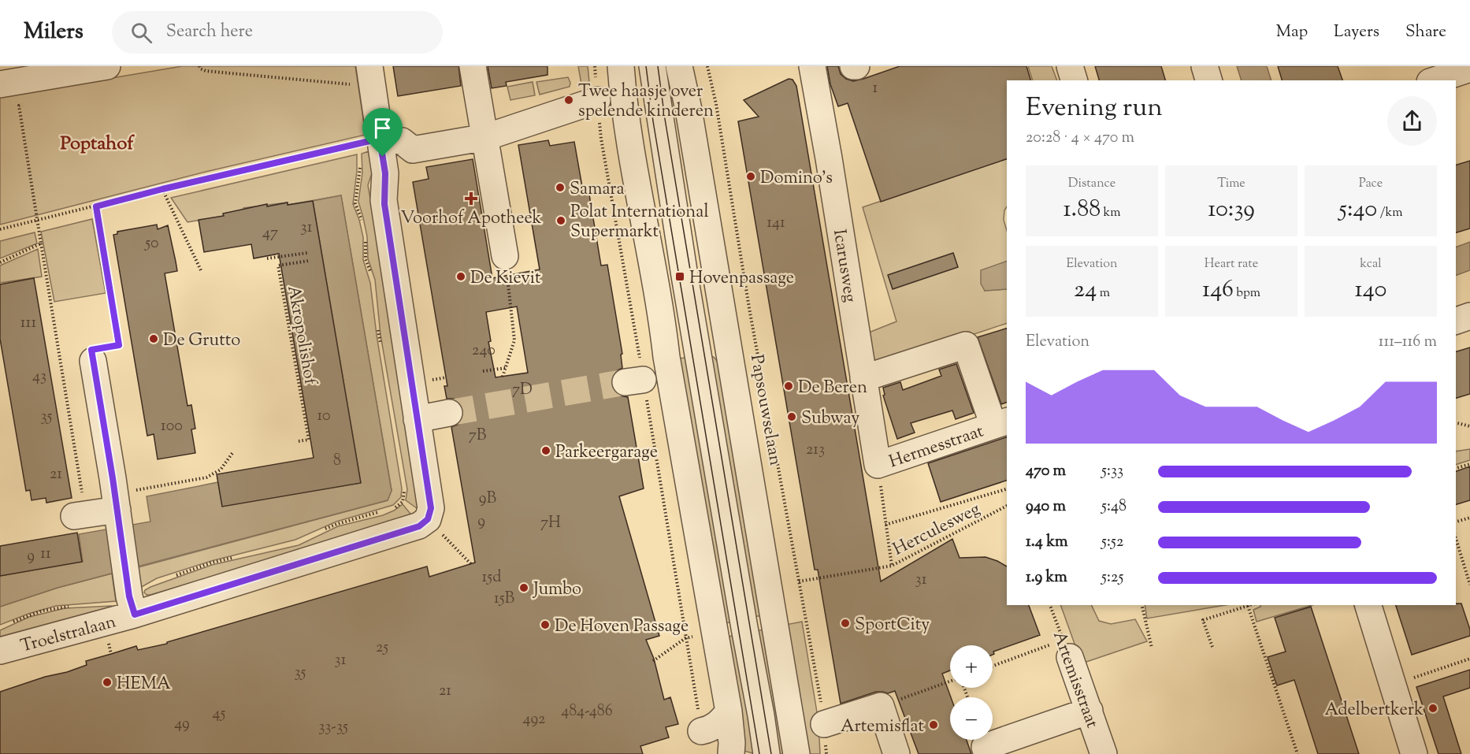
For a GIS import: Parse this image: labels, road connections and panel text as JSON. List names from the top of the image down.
{
  "streets": {
    "street": [
      "Icarusweg",
      "Papsouwselaan",
      "Hermesstraat",
      "Troelstralaan",
      "Artemisstraat"
    ],
    "path": ["Akropolishof", "Herculesweg"]
  },
  "crossings": [
    ["Icarusweg", "Hermesstraat"],
    ["Icarusweg", "Herculesweg"],
    ["Hermesstraat", "Herculesweg"]
  ],
  "districts": ["Poptahof"],
  "places": {
    "other": [
      "Twee haasje over spelende kinderen",
      "Domino's",
      "Samara",
      "Polat International Supermarkt",
      "De Kievit",
      "De Grutto",
      "De Beren",
      "Subway",
      "Parkeergarage",
      "Jumbo",
      "SportCity",
      "De Hoven Passage",
      "HEMA",
      "Adelbertkerk",
      "Artemisflat"
    ],
    "health": ["Voorhof Apotheek"],
    "transit": ["Hovenpassage"]
  },
  "house_numbers": [
    "1",
    "141",
    "31",
    "47",
    "50",
    "111",
    "240",
    "43",
    "7D",
    "10",
    "35",
    "100",
    "7B",
    "213",
    "8",
    "21",
    "9B",
    "9",
    "7H",
    "11",
    "9",
    "15d",
    "31",
    "15B",
    "25",
    "31",
    "35",
    "21",
    "484-486",
    "45",
    "492",
    "49",
    "33-35"
  ],
  "page": {
    "header": "Milers",
    "search": "Search here",
    "nav": ["Map", "Layers", "Share"],
    "heading": ["Evening run", "20:28 · 4 × 470 m"],
    "stats": [
      ["Distance", "1.88 km"],
      ["Time", "10:39"],
      ["Pace", "5:40 /km"],
      ["Elevation", "24 m"],
      ["Heart rate", "146 bpm"],
      ["kcal", "140"]
    ],
    "chart": ["Elevation", "111–116 m"],
    "list": [
      {
        "name": "470 m",
        "note": "5:33"
      },
      {
        "name": "940 m",
        "note": "5:48"
      },
      {
        "name": "1.4 km",
        "note": "5:52"
      },
      {
        "name": "1.9 km",
        "note": "5:25"
      }
    ],
    "map_buttons": ["+", "−"]
  }
}
